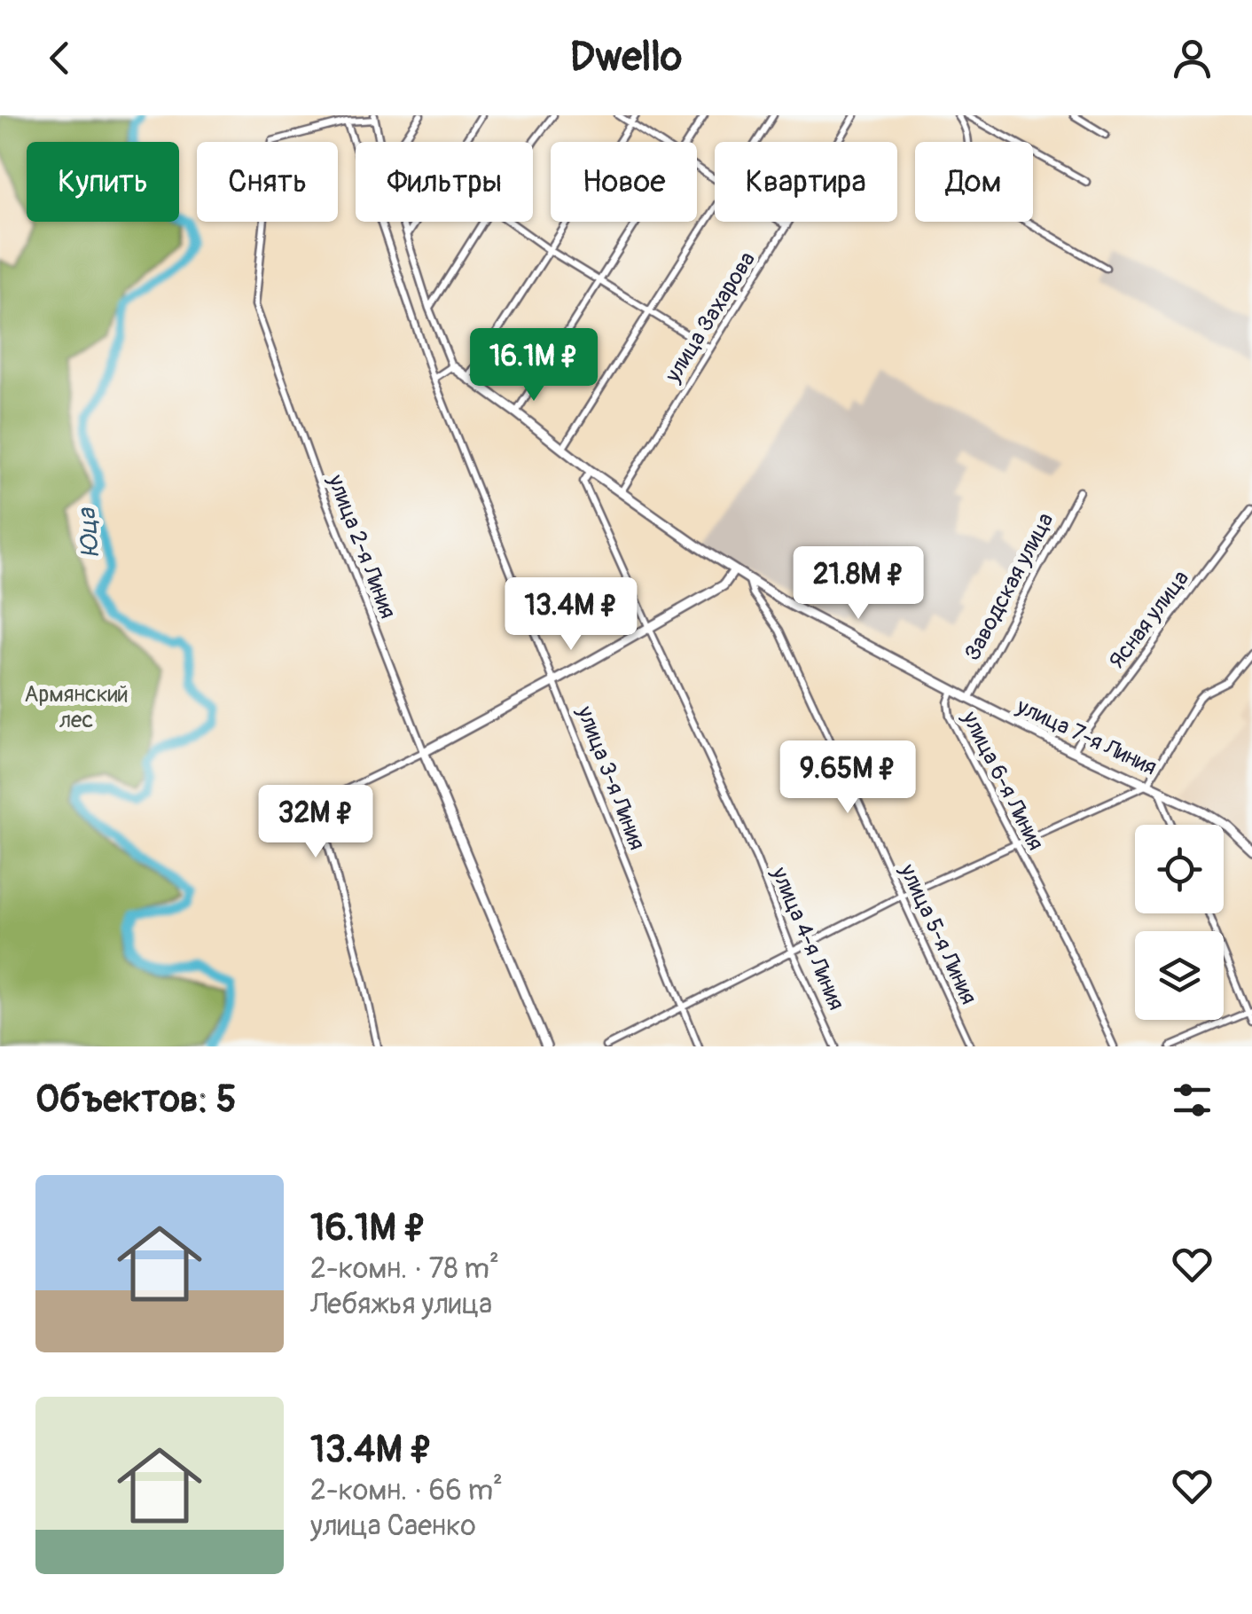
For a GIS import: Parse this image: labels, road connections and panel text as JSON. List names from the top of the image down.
{
  "streets": {
    "street": [
      "улица Захарова",
      "улица 2-я Линия",
      "Заводская улица",
      "Ясная улица",
      "улица 7-я Линия",
      "улица 3-я Линия",
      "улица 6-я Линия",
      "улица 5-я Линия",
      "улица 4-я Линия"
    ]
  },
  "crossings": [
    ["улица Захарова", "улица 5-я Линия"],
    ["улица 2-я Линия", "улица 3-я Линия"],
    ["Заводская улица", "улица 7-я Линия"],
    ["Ясная улица", "улица 7-я Линия"],
    ["улица 7-я Линия", "улица 6-я Линия"],
    ["улица 6-я Линия", "улица 5-я Линия"],
    ["улица 5-я Линия", "улица 4-я Линия"]
  ],
  "water": ["Юца"],
  "parks": ["Армянский лес"],
  "page": {
    "header": "Dwello",
    "chip": [
      "Купить",
      "Снять",
      "Фильтры",
      "Новое",
      "Квартира",
      "Дом"
    ],
    "price": [
      "16.1M ₽",
      "21.8M ₽",
      "13.4M ₽",
      "9.65M ₽",
      "32M ₽"
    ],
    "heading": "Объектов: 5",
    "list": [
      {
        "name": "16.1M ₽",
        "note": "2-комн. · 78 m² · Лебяжья улица"
      },
      {
        "name": "13.4M ₽",
        "note": "2-комн. · 66 m² · улица Саенко"
      }
    ]
  }
}
